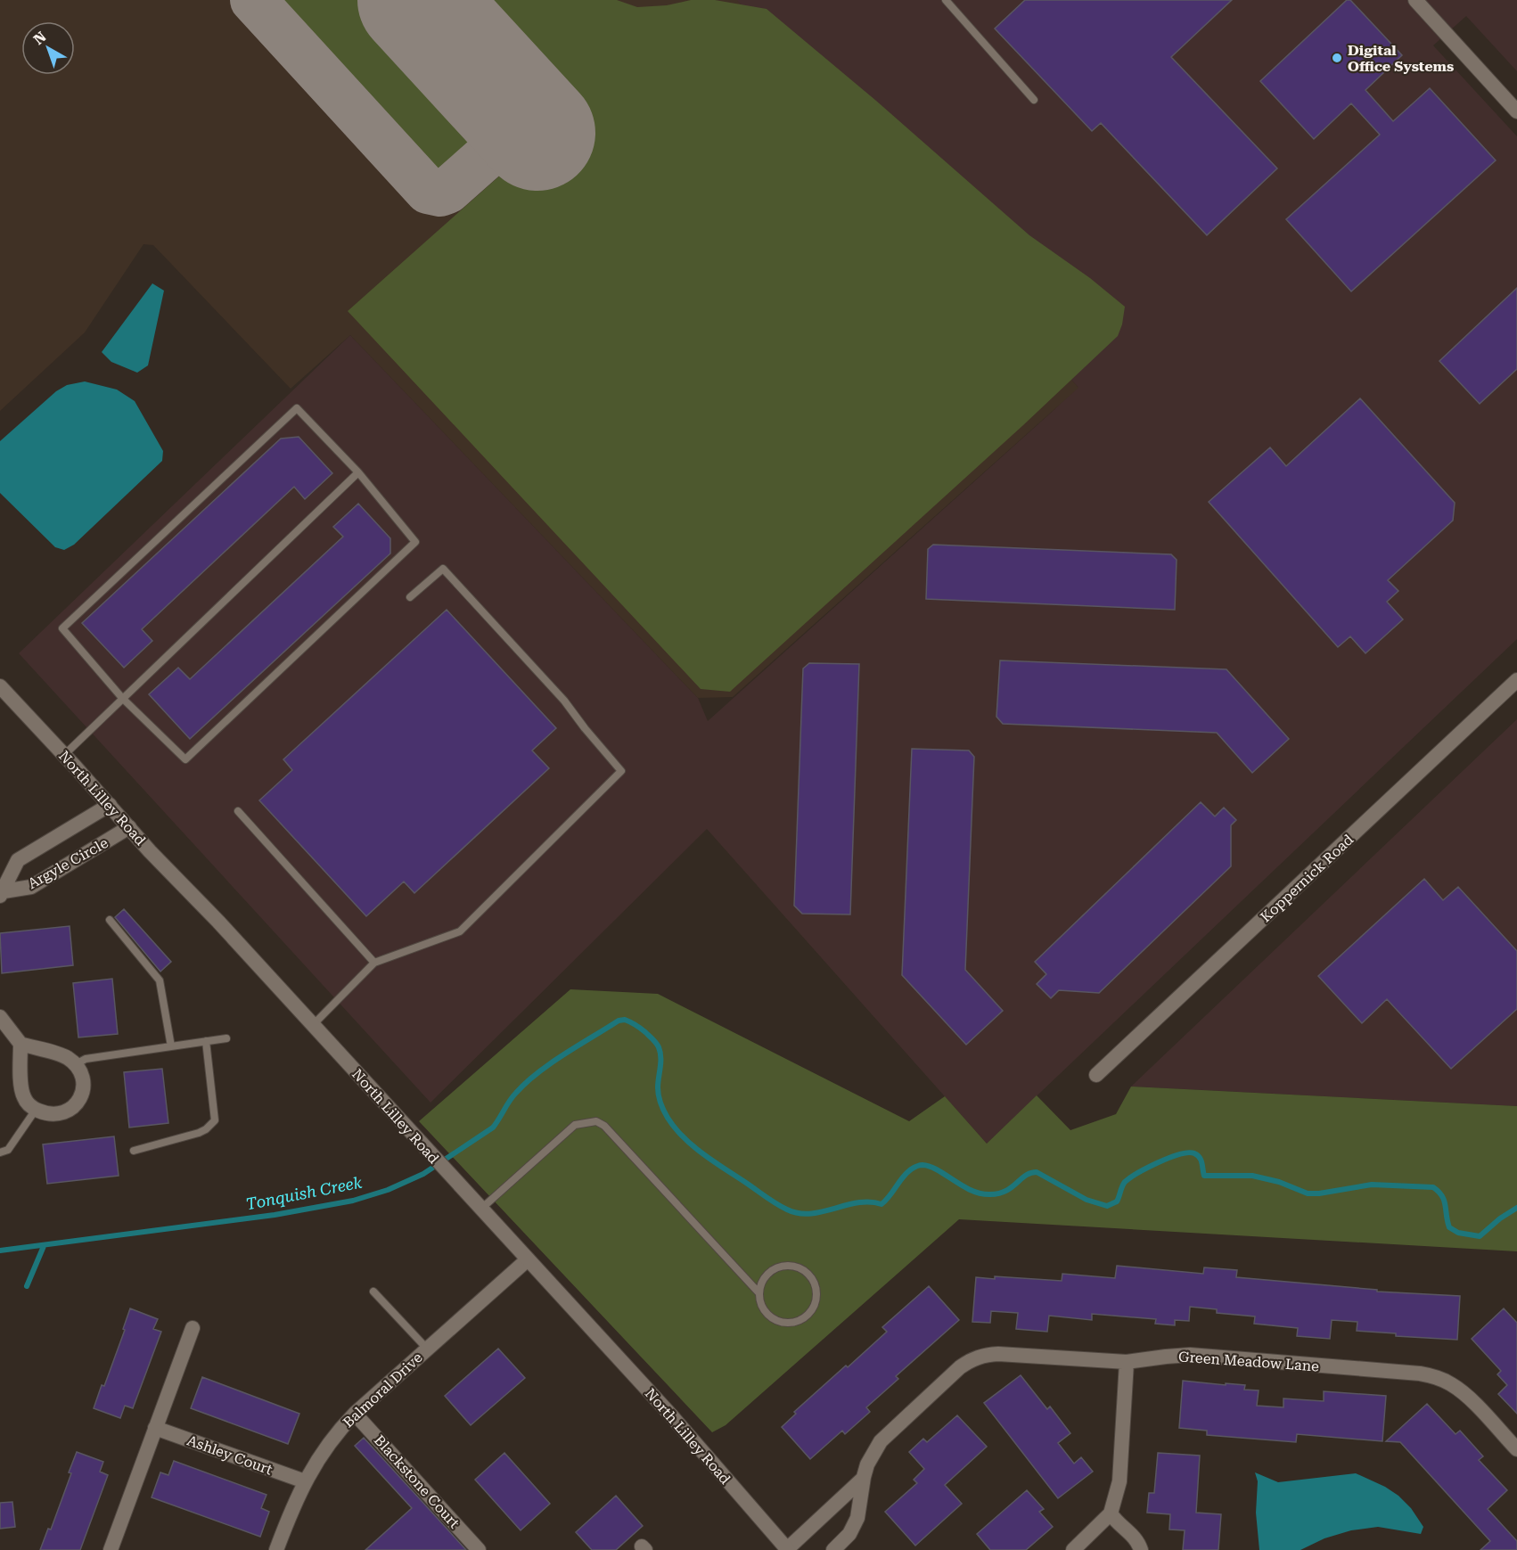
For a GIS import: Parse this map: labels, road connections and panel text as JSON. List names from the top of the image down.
{
  "streets": {
    "street": [
      "North Lilley Road",
      "Argyle Circle",
      "Koppernick Road",
      "Green Meadow Lane",
      "Balmoral Drive",
      "Ashley Court",
      "Blackstone Court"
    ]
  },
  "crossings": [
    ["North Lilley Road", "Argyle Circle"],
    ["North Lilley Road", "Balmoral Drive"],
    ["Balmoral Drive", "Ashley Court"],
    ["Balmoral Drive", "Blackstone Court"]
  ],
  "water": ["Tonquish Creek"],
  "places": ["Digital Office Systems"],
  "north": "top left"
}
